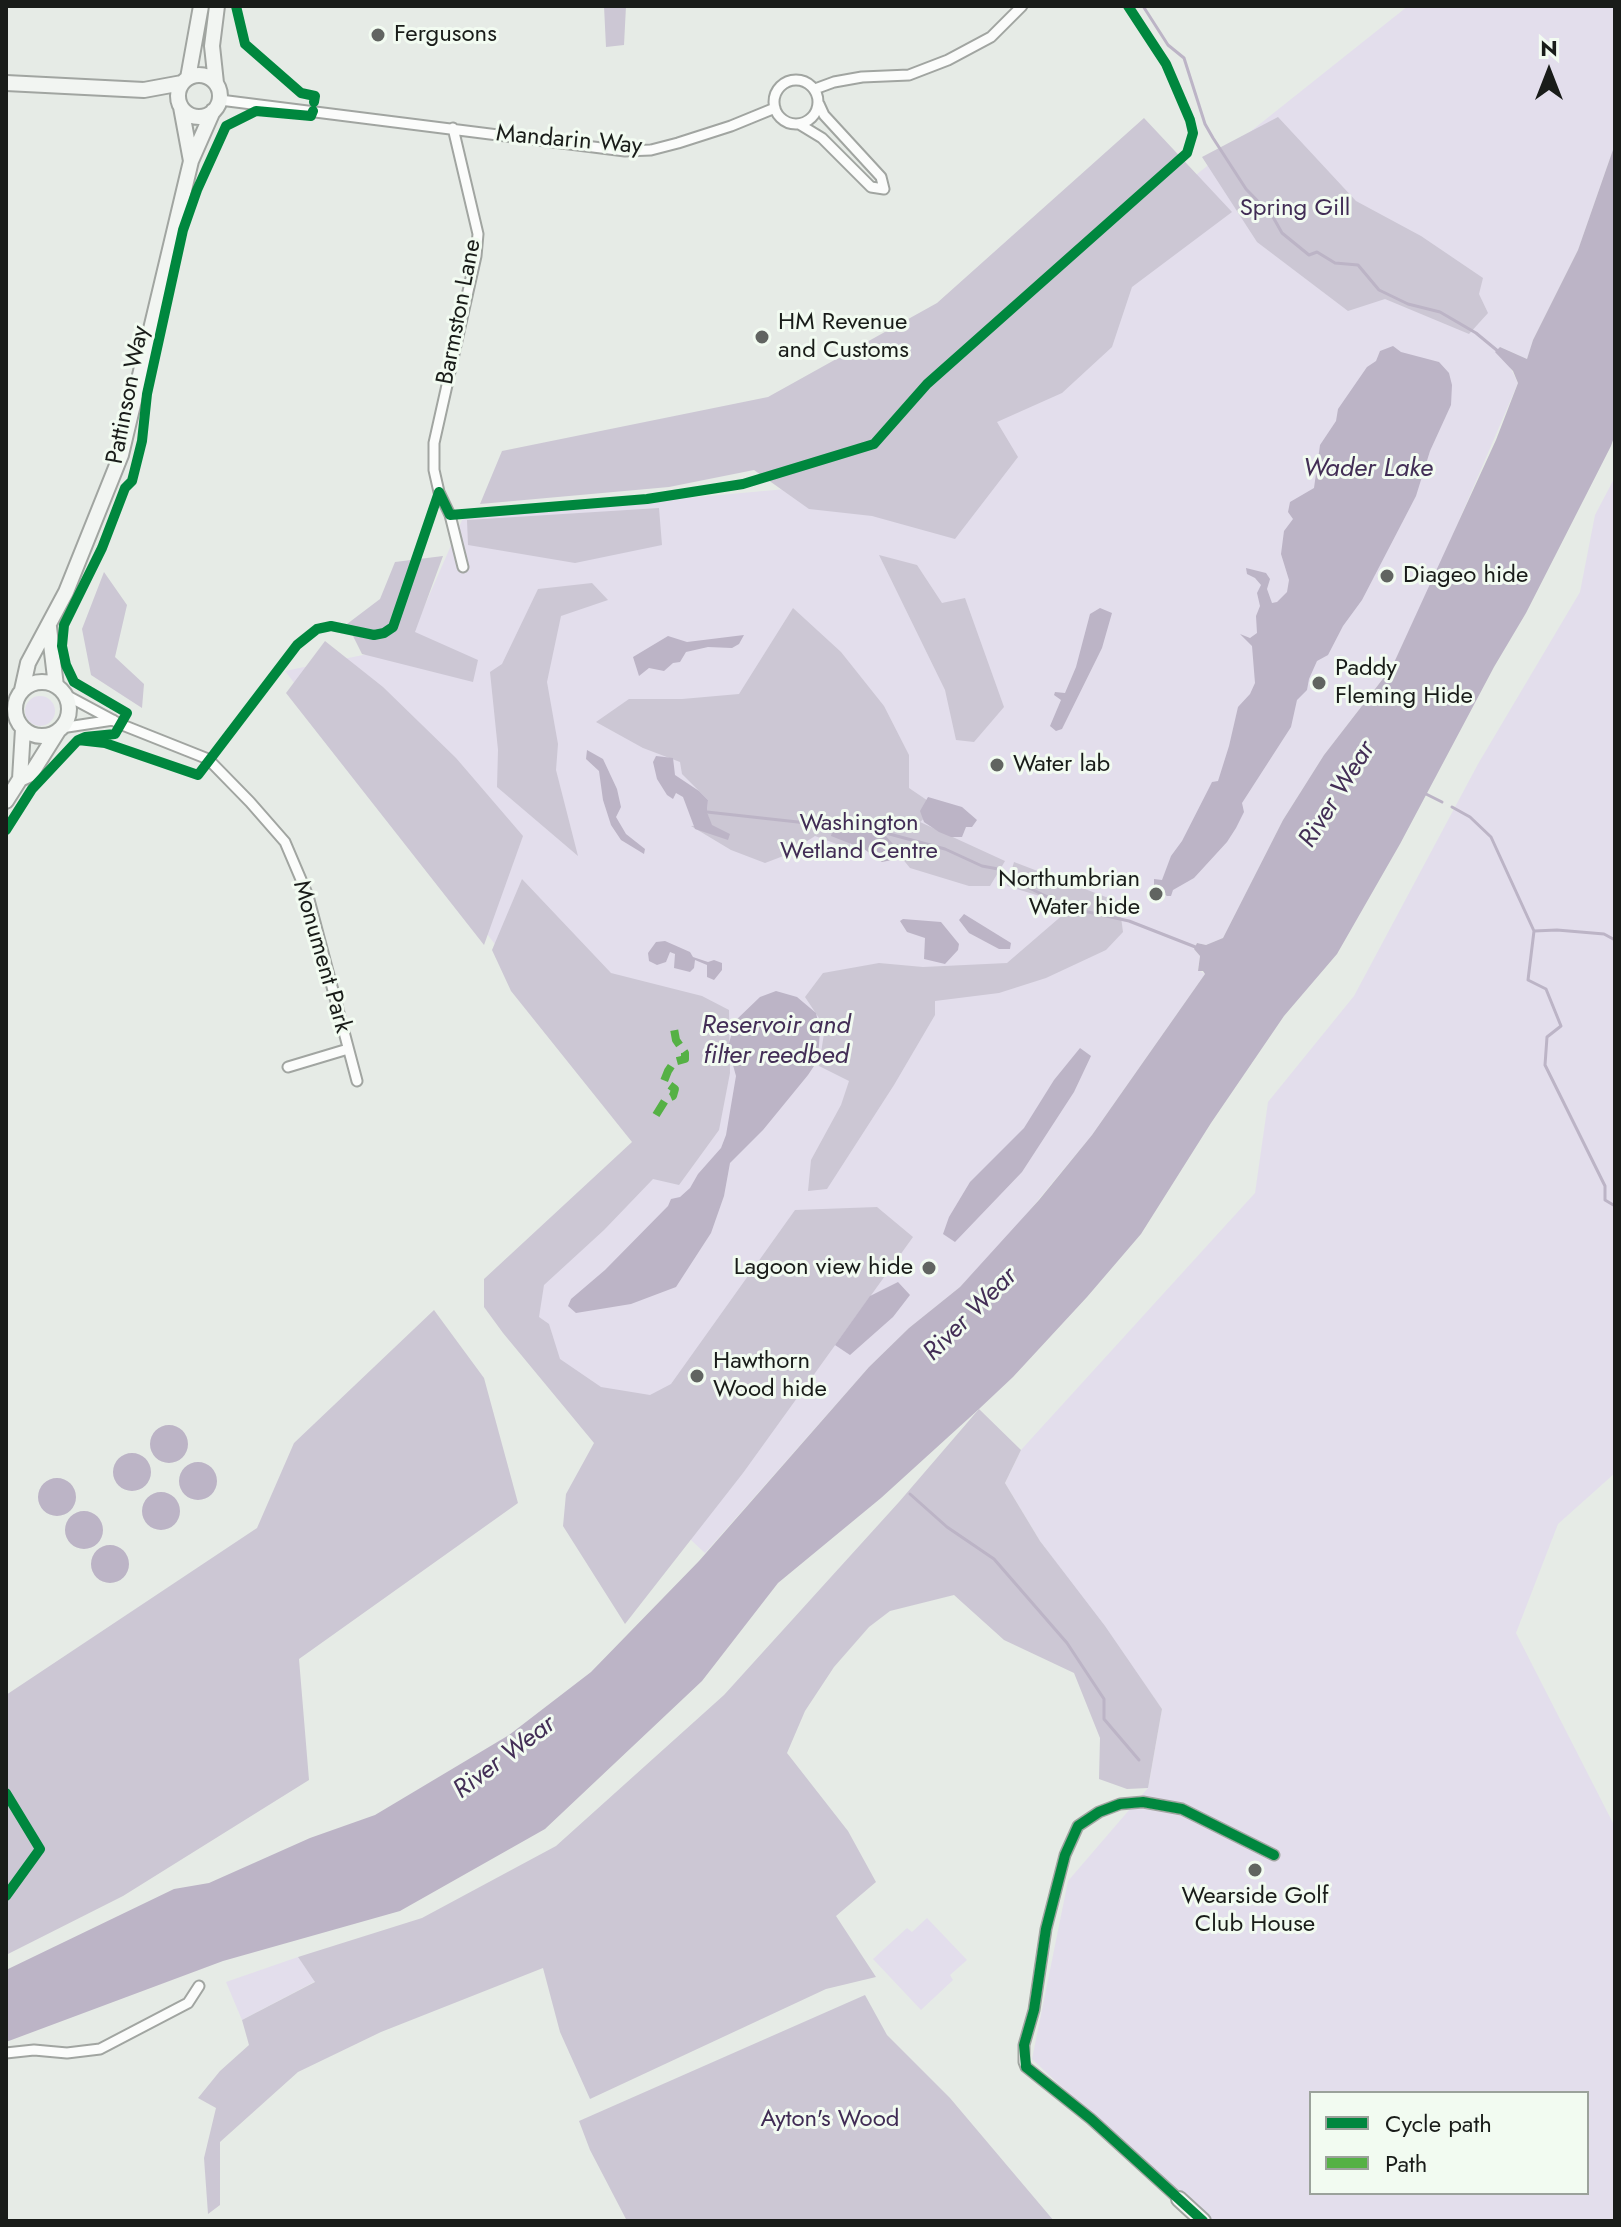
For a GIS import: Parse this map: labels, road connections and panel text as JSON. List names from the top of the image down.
{
  "streets": {
    "street": ["Mandarin Way", "Barmston Lane", "Monument Park"],
    "cycle path": ["Pattinson Way"]
  },
  "crossings": [
    ["Mandarin Way", "Barmston Lane"]
  ],
  "water": ["Wader Lake", "River Wear", "Reservoir and filter reedbed"],
  "parks": ["Spring Gill", "Washington Wetland Centre", "Ayton's Wood"],
  "places": [
    "Fergusons",
    "HM Revenue and Customs",
    "Diageo hide",
    "Paddy Fleming Hide",
    "Water lab",
    "Northumbrian Water hide",
    "Lagoon view hide",
    "Hawthorn Wood hide",
    "Wearside Golf Club House"
  ],
  "legend": ["Cycle path", "Path"],
  "north": "top"
}
